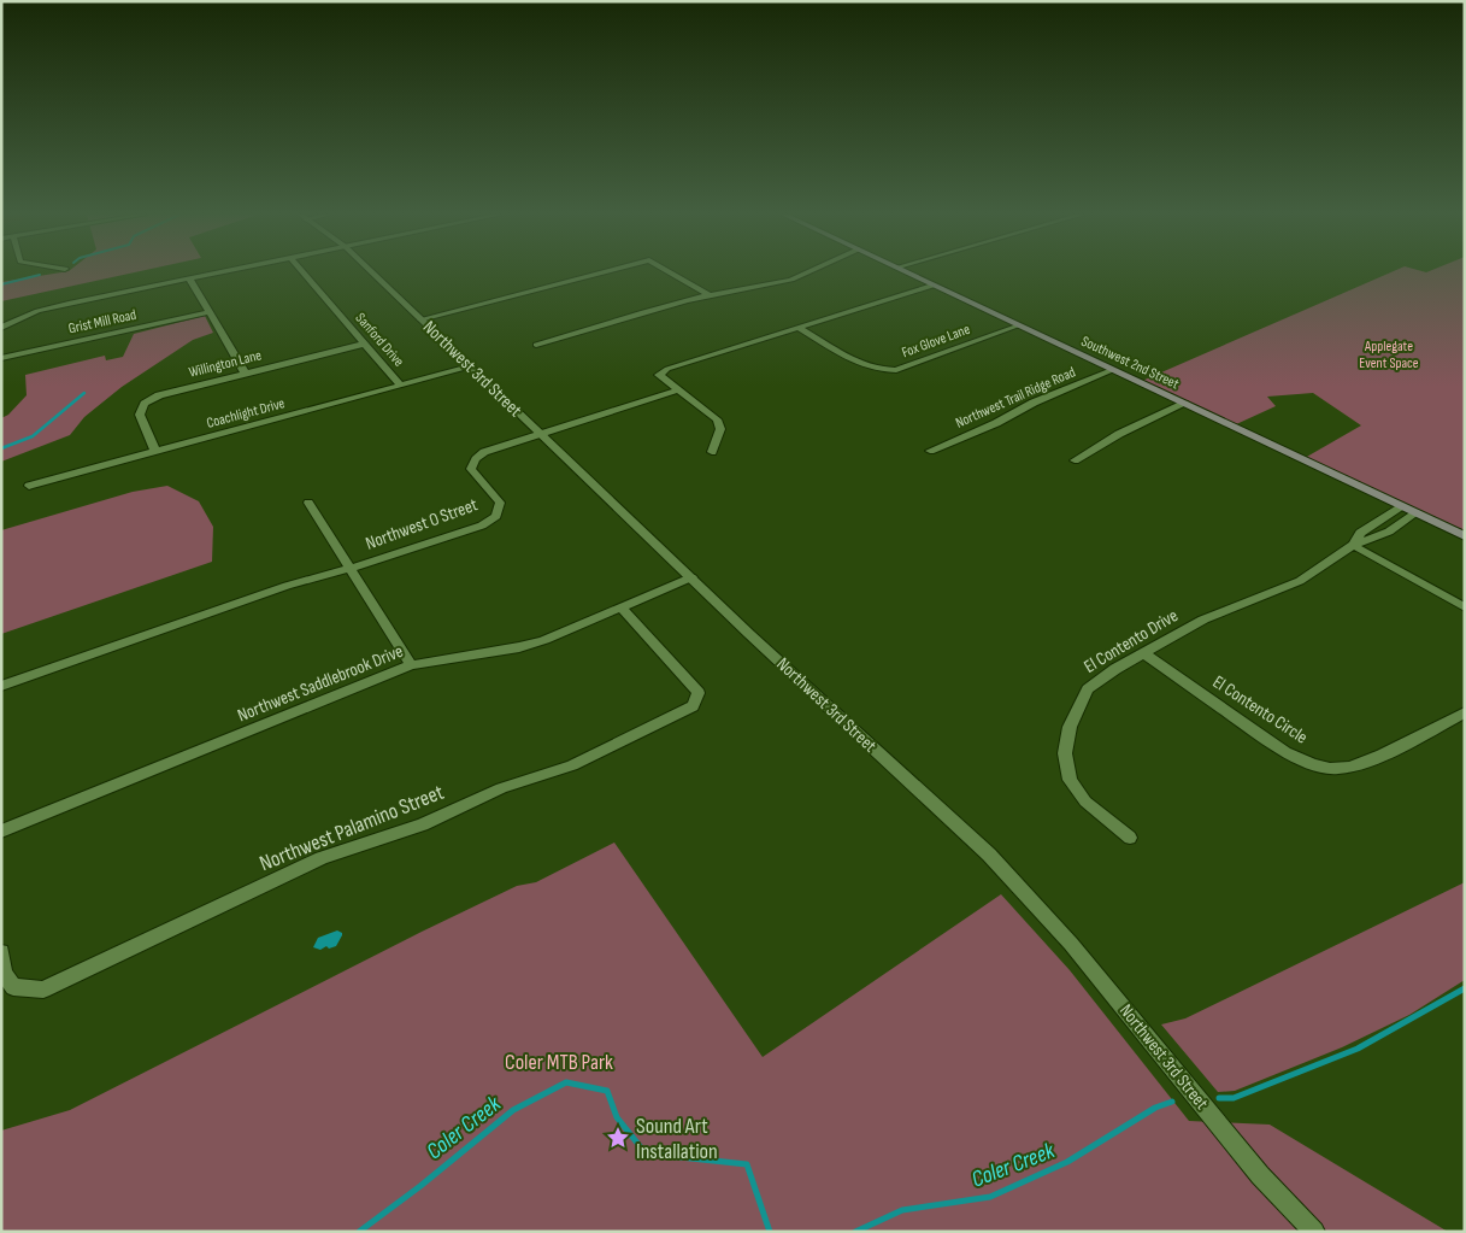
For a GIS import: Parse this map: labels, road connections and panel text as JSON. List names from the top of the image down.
{
  "streets": {
    "main road": ["Southwest 2nd Street"],
    "street": [
      "Grist Mill Road",
      "Sanford Drive",
      "Fox Glove Lane",
      "Willington Lane",
      "Northwest 3rd Street",
      "Northwest Trail Ridge Road",
      "Coachlight Drive",
      "Northwest O Street",
      "El Contento Drive",
      "Northwest Saddlebrook Drive",
      "El Contento Circle",
      "Northwest Palamino Street"
    ]
  },
  "crossings": [
    ["Sanford Drive", "Willington Lane"],
    ["Sanford Drive", "Coachlight Drive"],
    ["Fox Glove Lane", "Southwest 2nd Street"],
    ["Southwest 2nd Street", "Northwest Trail Ridge Road"],
    ["Southwest 2nd Street", "El Contento Drive"],
    ["Willington Lane", "Coachlight Drive"],
    ["Northwest 3rd Street", "Coachlight Drive"],
    ["Northwest 3rd Street", "Northwest O Street"],
    ["Northwest 3rd Street", "Northwest Saddlebrook Drive"],
    ["El Contento Drive", "El Contento Circle"],
    ["Northwest Saddlebrook Drive", "Northwest Palamino Street"]
  ],
  "water": ["Coler Creek"],
  "parks": ["Applegate Event Space", "Coler MTB Park"],
  "places": {
    "place": ["Sound Art Installation"]
  }
}
